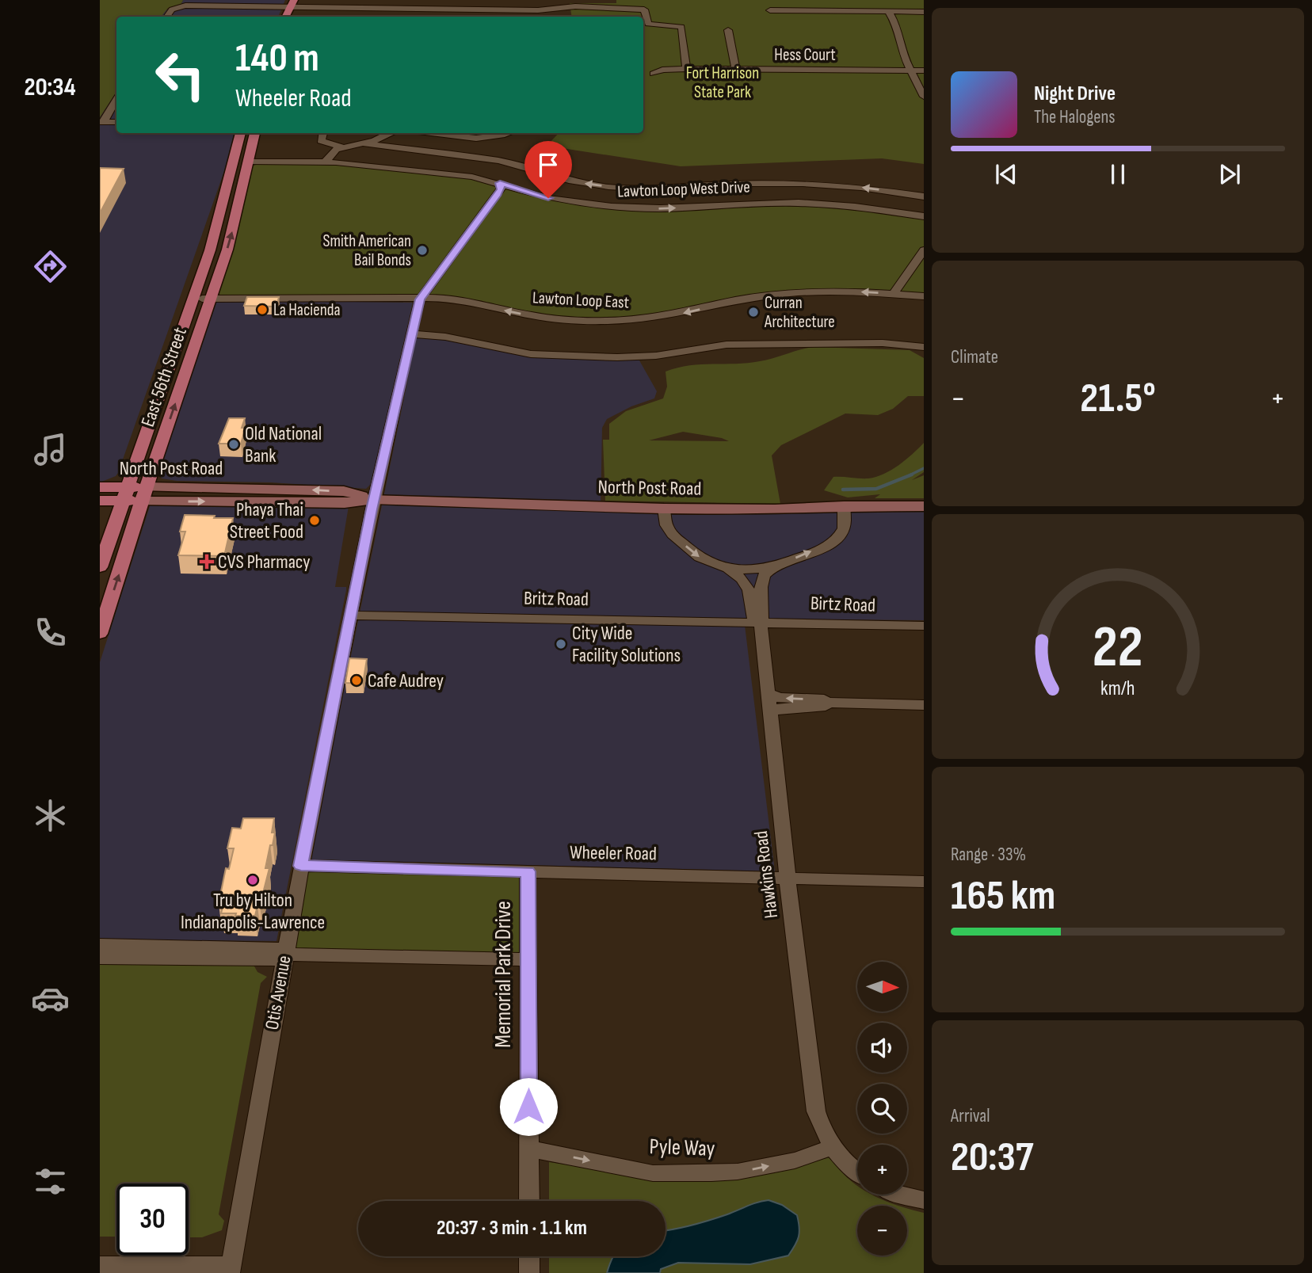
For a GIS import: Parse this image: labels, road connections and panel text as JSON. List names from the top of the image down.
{
  "streets": {
    "main road": ["East 56th Street", "North Post Road"],
    "street": [
      "Hess Court",
      "Lawton Loop West Drive",
      "Lawton Loop East",
      "Britz Road",
      "Birtz Road",
      "Wheeler Road",
      "Hawkins Road",
      "Memorial Park Drive",
      "Otis Avenue",
      "Pyle Way"
    ]
  },
  "crossings": [
    ["Lawton Loop West Drive", "East 56th Street"],
    ["Lawton Loop West Drive", "Otis Avenue"],
    ["Lawton Loop East", "East 56th Street"],
    ["Lawton Loop East", "Otis Avenue"],
    ["East 56th Street", "North Post Road"],
    ["North Post Road", "Hawkins Road"],
    ["North Post Road", "Otis Avenue"],
    ["Britz Road", "Birtz Road"],
    ["Britz Road", "Hawkins Road"],
    ["Britz Road", "Otis Avenue"],
    ["Birtz Road", "Hawkins Road"],
    ["Wheeler Road", "Hawkins Road"],
    ["Wheeler Road", "Memorial Park Drive"],
    ["Wheeler Road", "Otis Avenue"],
    ["Hawkins Road", "Pyle Way"],
    ["Memorial Park Drive", "Pyle Way"]
  ],
  "one_way": ["Pyle Way"],
  "parks": ["Fort Harrison State Park"],
  "places": {
    "other": [
      "Smith American Bail Bonds",
      "La Hacienda",
      "Curran Architecture",
      "Old National Bank",
      "Phaya Thai Street Food",
      "City Wide Facility Solutions",
      "Cafe Audrey",
      "Tru by Hilton Indianapolis-Lawrence"
    ],
    "health": ["CVS Pharmacy"]
  },
  "north": "right",
  "page": {
    "tabs": "20:34",
    "turn": ["140 m", "Wheeler Road"],
    "song": ["Night Drive", "The Halogens"],
    "tile": [
      "Climate",
      ["Range · 33%", "165 km"],
      ["Arrival", "20:37"]
    ],
    "heat": ["−", "21.5°", "+"],
    "map_buttons": ["+", "−"],
    "limit": "30",
    "trip": "20:37 · 3 min · 1.1 km",
    "gauge": ["22", "km/h"]
  }
}
